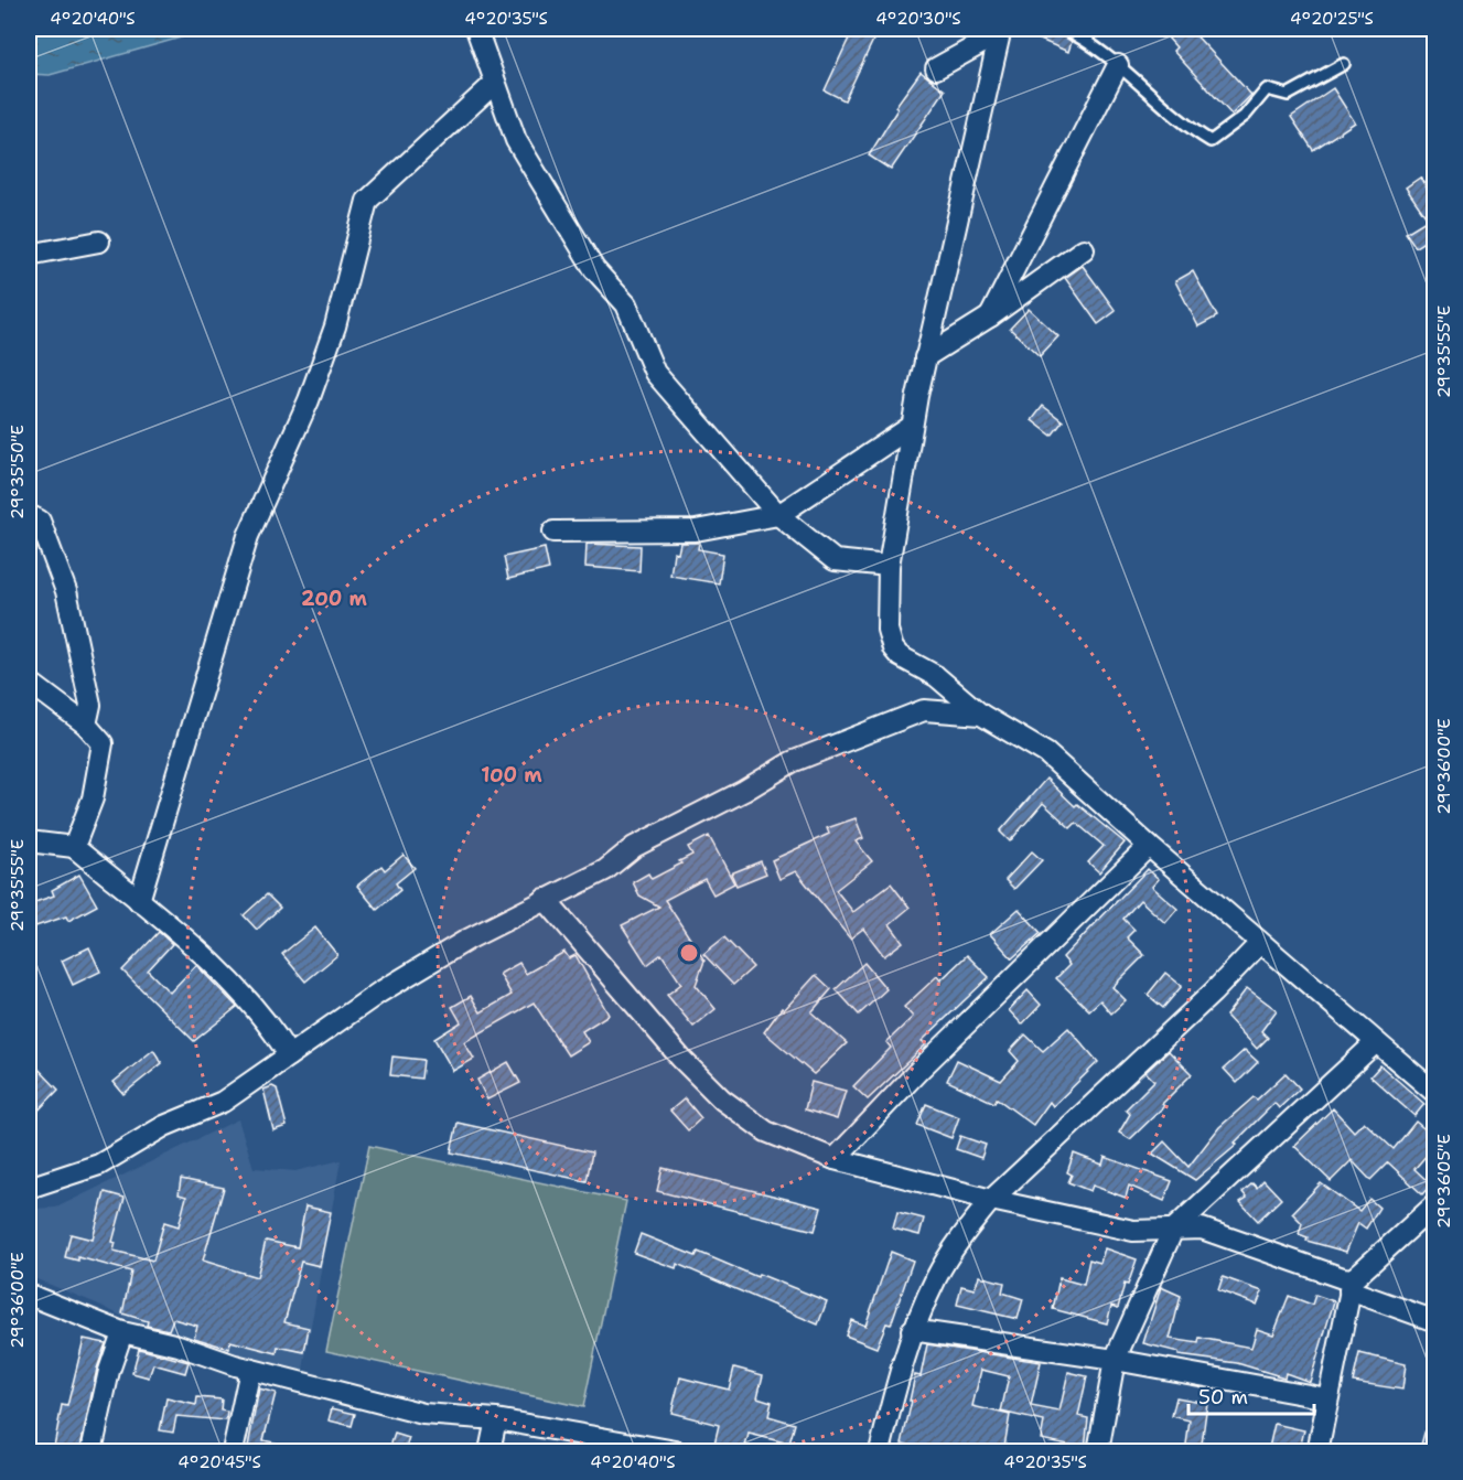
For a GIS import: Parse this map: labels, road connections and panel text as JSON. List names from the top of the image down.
{
  "scale_bar": "50 m",
  "coordinates": [
    "4°20'40\"S",
    "4°20'35\"S",
    "4°20'30\"S",
    "4°20'25\"S",
    "29°35'55\"E",
    "29°35'50\"E",
    "29°36'00\"E",
    "29°36'05\"E",
    "4°20'45\"S"
  ],
  "rings": ["200 m", "100 m"]
}
